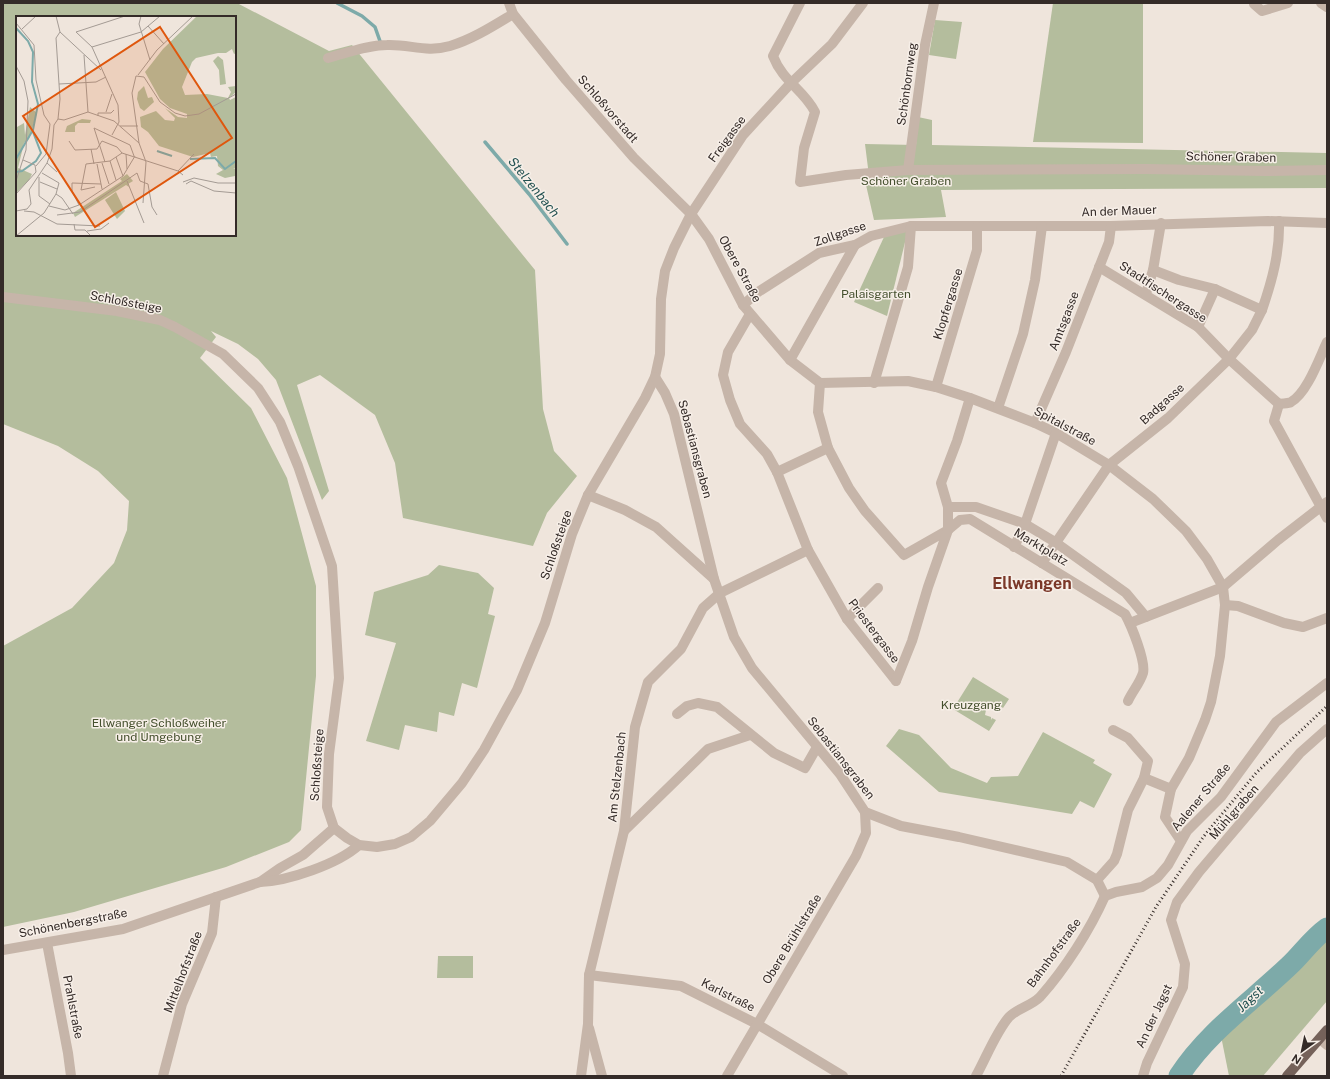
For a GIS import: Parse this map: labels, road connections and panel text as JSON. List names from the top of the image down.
{
  "streets": {
    "street": [
      "Schönbornweg",
      "Schloßvorstadt",
      "Freigasse",
      "Schöner Graben",
      "An der Mauer",
      "Zollgasse",
      "Obere Straße",
      "Stadtfischergasse",
      "Schloßsteige",
      "Klopfergasse",
      "Amtsgasse",
      "Badgasse",
      "Spitalstraße",
      "Sebastiansgraben",
      "Marktplatz",
      "Priestergasse",
      "Am Stelzenbach",
      "Aalener Straße",
      "Mühlgraben",
      "Schönenbergstraße",
      "Obere Brühlstraße",
      "Bahnhofstraße",
      "Mittelhofstraße",
      "Karlstraße",
      "Prahlstraße",
      "An der Jagst"
    ]
  },
  "crossings": [
    ["Schönbornweg", "Schöner Graben"],
    ["Schloßvorstadt", "Freigasse"],
    ["Schloßvorstadt", "Obere Straße"],
    ["Freigasse", "Schöner Graben"],
    ["Freigasse", "Obere Straße"],
    ["An der Mauer", "Zollgasse"],
    ["An der Mauer", "Klopfergasse"],
    ["An der Mauer", "Amtsgasse"],
    ["An der Mauer", "Badgasse"],
    ["Zollgasse", "Obere Straße"],
    ["Obere Straße", "Spitalstraße"],
    ["Obere Straße", "Priestergasse"],
    ["Stadtfischergasse", "Amtsgasse"],
    ["Stadtfischergasse", "Badgasse"],
    ["Schloßsteige", "Sebastiansgraben"],
    ["Klopfergasse", "Spitalstraße"],
    ["Amtsgasse", "Spitalstraße"],
    ["Badgasse", "Spitalstraße"],
    ["Badgasse", "Marktplatz"],
    ["Spitalstraße", "Priestergasse"],
    ["Sebastiansgraben", "Am Stelzenbach"],
    ["Sebastiansgraben", "Obere Brühlstraße"],
    ["Marktplatz", "Priestergasse"],
    ["Priestergasse", "Am Stelzenbach"],
    ["Aalener Straße", "Bahnhofstraße"],
    ["Mühlgraben", "An der Jagst"],
    ["Schönenbergstraße", "Mittelhofstraße"],
    ["Schönenbergstraße", "Prahlstraße"],
    ["Obere Brühlstraße", "Karlstraße"]
  ],
  "districts": ["Ellwangen"],
  "water": ["Stelzenbach", "Jagst"],
  "parks": [
    "Schöner Graben",
    "Palaisgarten",
    "Kreuzgang",
    "Ellwanger Schloßweiher und Umgebung"
  ],
  "north": "bottom left"
}
